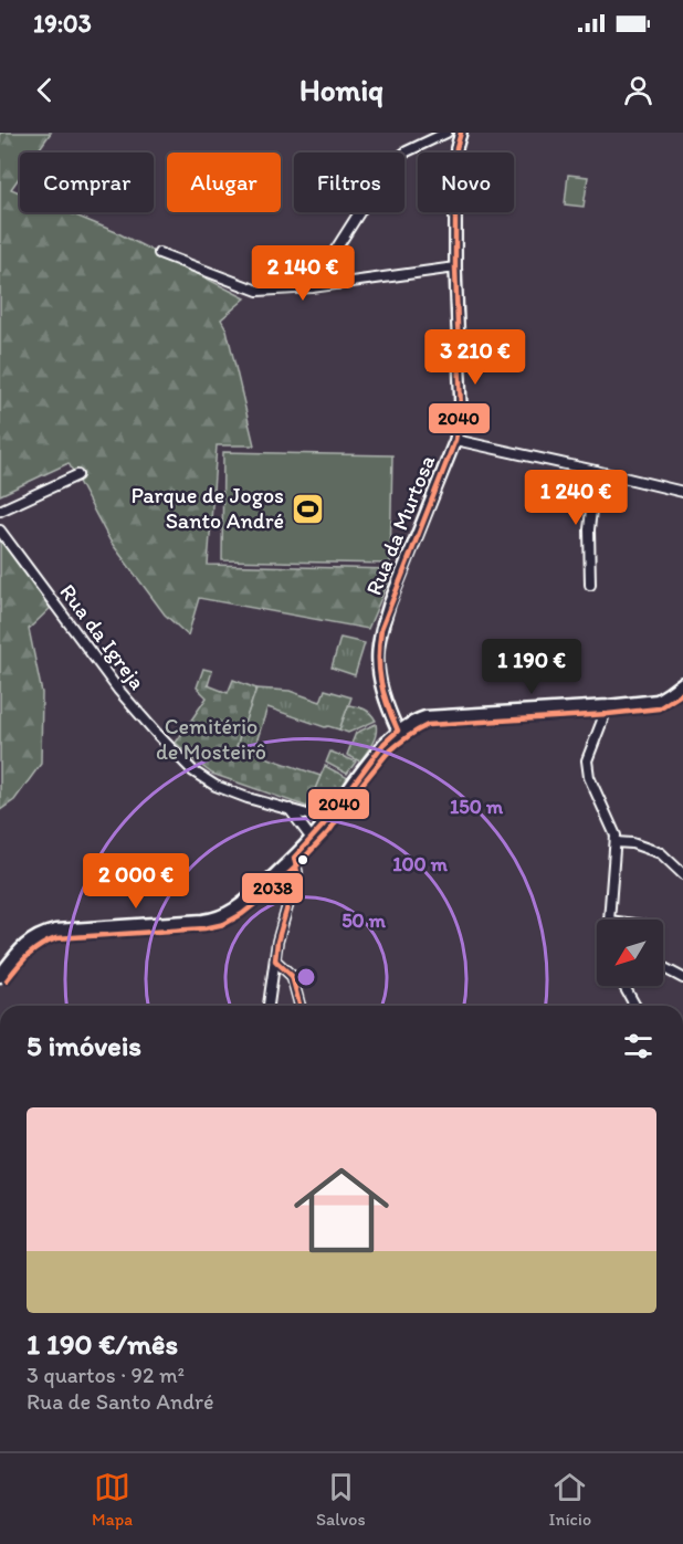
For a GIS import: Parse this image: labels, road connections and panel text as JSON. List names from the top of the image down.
{
  "streets": {
    "street": ["Rua da Murtosa", "Rua da Igreja"]
  },
  "parks": ["Cemitério de Mosteirô"],
  "places": {
    "sports": ["Parque de Jogos Santo André"]
  },
  "lines": ["transit line 2040", "transit line 2038"],
  "north": "bottom left",
  "page": {
    "status": "19:03",
    "header": "Homiq",
    "chip": [
      "Comprar",
      "Alugar",
      "Filtros",
      "Novo"
    ],
    "price": [
      "2 140 €",
      "3 210 €",
      "1 240 €",
      "1 190 €",
      "2 000 €"
    ],
    "heading": "5 imóveis",
    "list": [
      {
        "name": "1 190 €/mês",
        "note": "3 quartos · 92 m² · Rua de Santo André"
      }
    ],
    "tabs": ["Mapa", "Salvos", "Início"]
  },
  "rings": ["150 m", "100 m", "50 m"]
}
